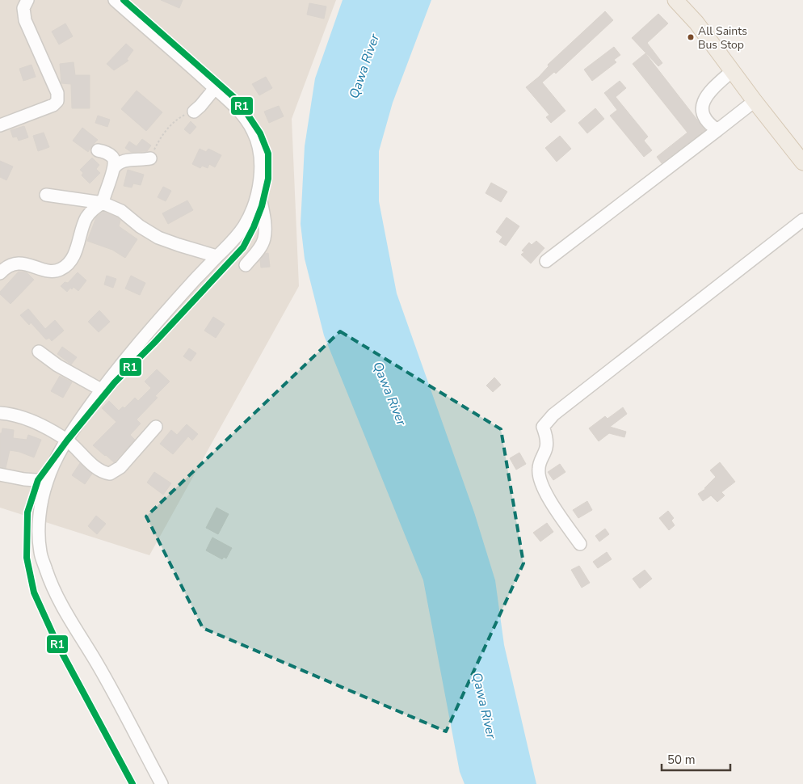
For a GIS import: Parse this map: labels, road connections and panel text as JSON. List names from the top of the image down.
{
  "water": ["Qawa River"],
  "places": ["All Saints Bus Stop"],
  "lines": ["transit line R1"],
  "scale_bar": "50 m"
}
